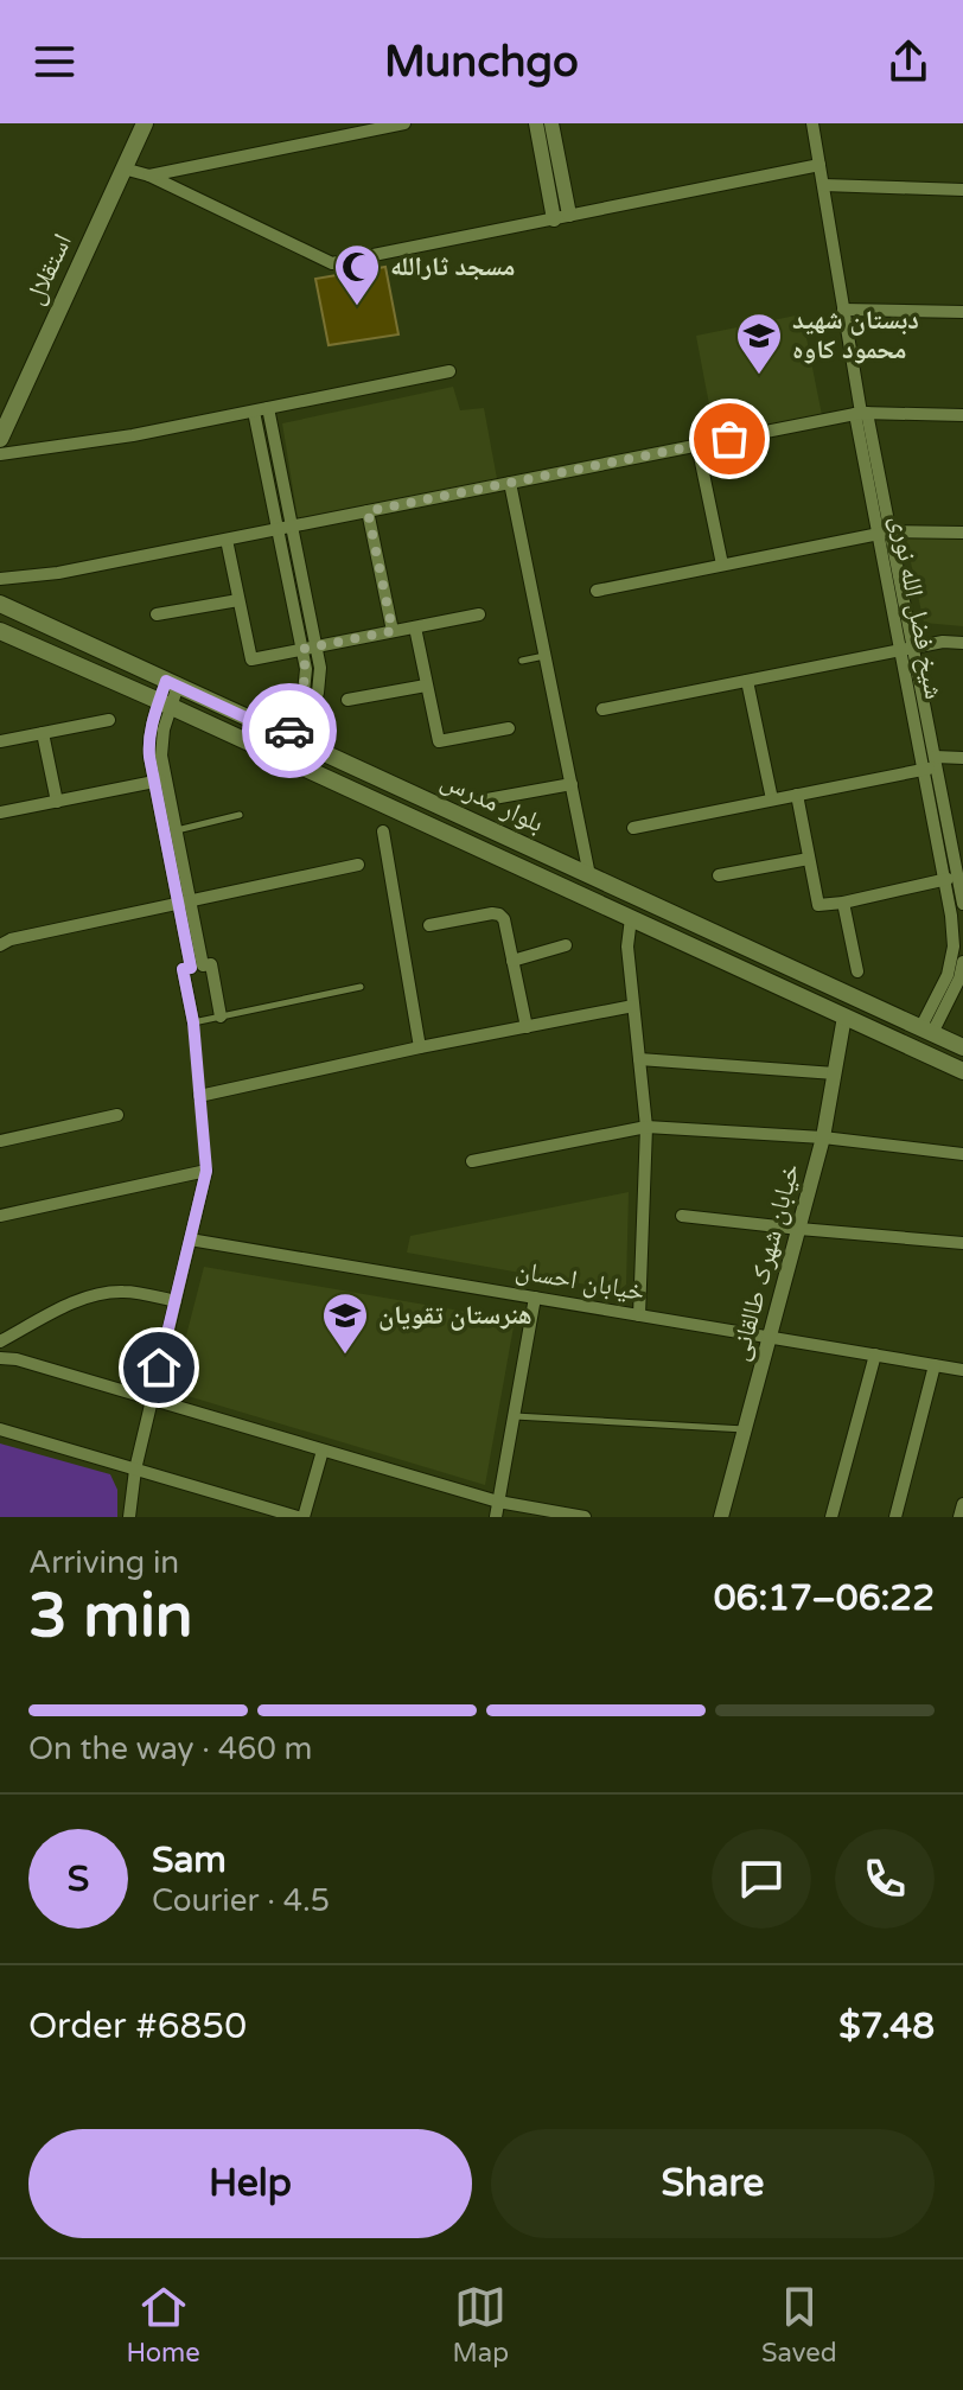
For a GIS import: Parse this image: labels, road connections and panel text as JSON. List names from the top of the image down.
{
  "streets": {
    "main road": ["استقلال", "بلوار مدرس"],
    "street": ["شیخ فضل الله نوری", "خیابان شهرک طالقانی", "خیابان احسان"]
  },
  "crossings": [
    ["شیخ فضل الله نوری", "بلوار مدرس"],
    ["بلوار مدرس", "خیابان شهرک طالقانی"],
    ["خیابان شهرک طالقانی", "خیابان احسان"]
  ],
  "places": {
    "mosque": ["مسجد ثارالله"],
    "school or university": ["دبستان شهید محمود کاوه", "هنرستان تقویان"]
  },
  "page": {
    "header": "Munchgo",
    "heading": ["3 min", "Arriving in", "06:17–06:22"],
    "panel": [
      "Sam",
      "Courier · 4.5",
      "Order #6850",
      "$7.48"
    ],
    "bar": "On the way · 460 m",
    "round": "S",
    "buttons": ["Help", "Share"],
    "tabs": ["Home", "Map", "Saved"]
  }
}
